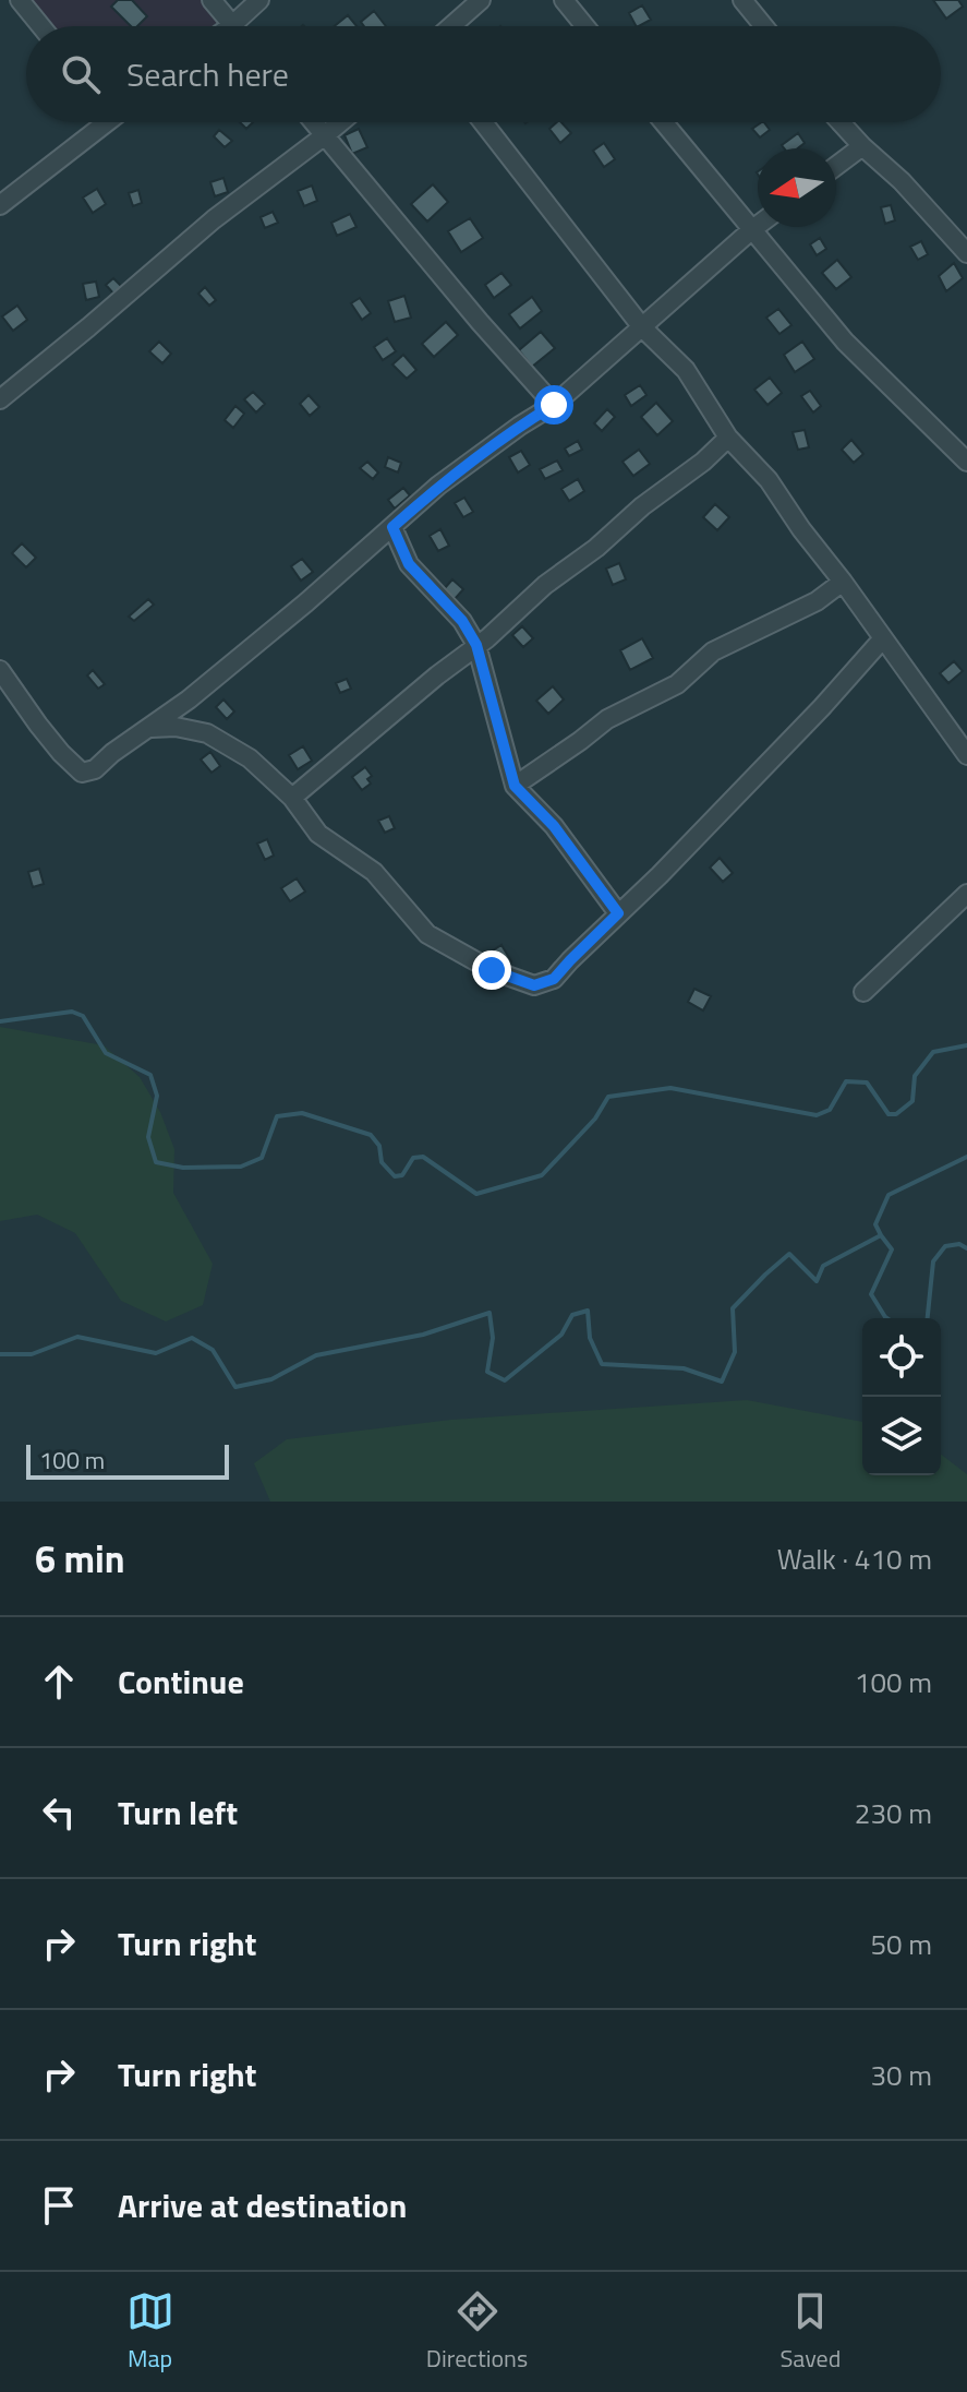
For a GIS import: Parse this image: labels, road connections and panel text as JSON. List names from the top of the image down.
{
  "scale_bar": "100 m",
  "north": "left",
  "page": {
    "search": "Search here",
    "scale": "100 m",
    "heading": ["6 min", "Walk · 410 m"],
    "list": [
      ["Continue", "100 m"],
      ["Turn left", "230 m"],
      ["Turn right", "50 m"],
      ["Turn right", "30 m"],
      "Arrive at destination"
    ],
    "nav": ["Map", "Directions", "Saved"]
  }
}
